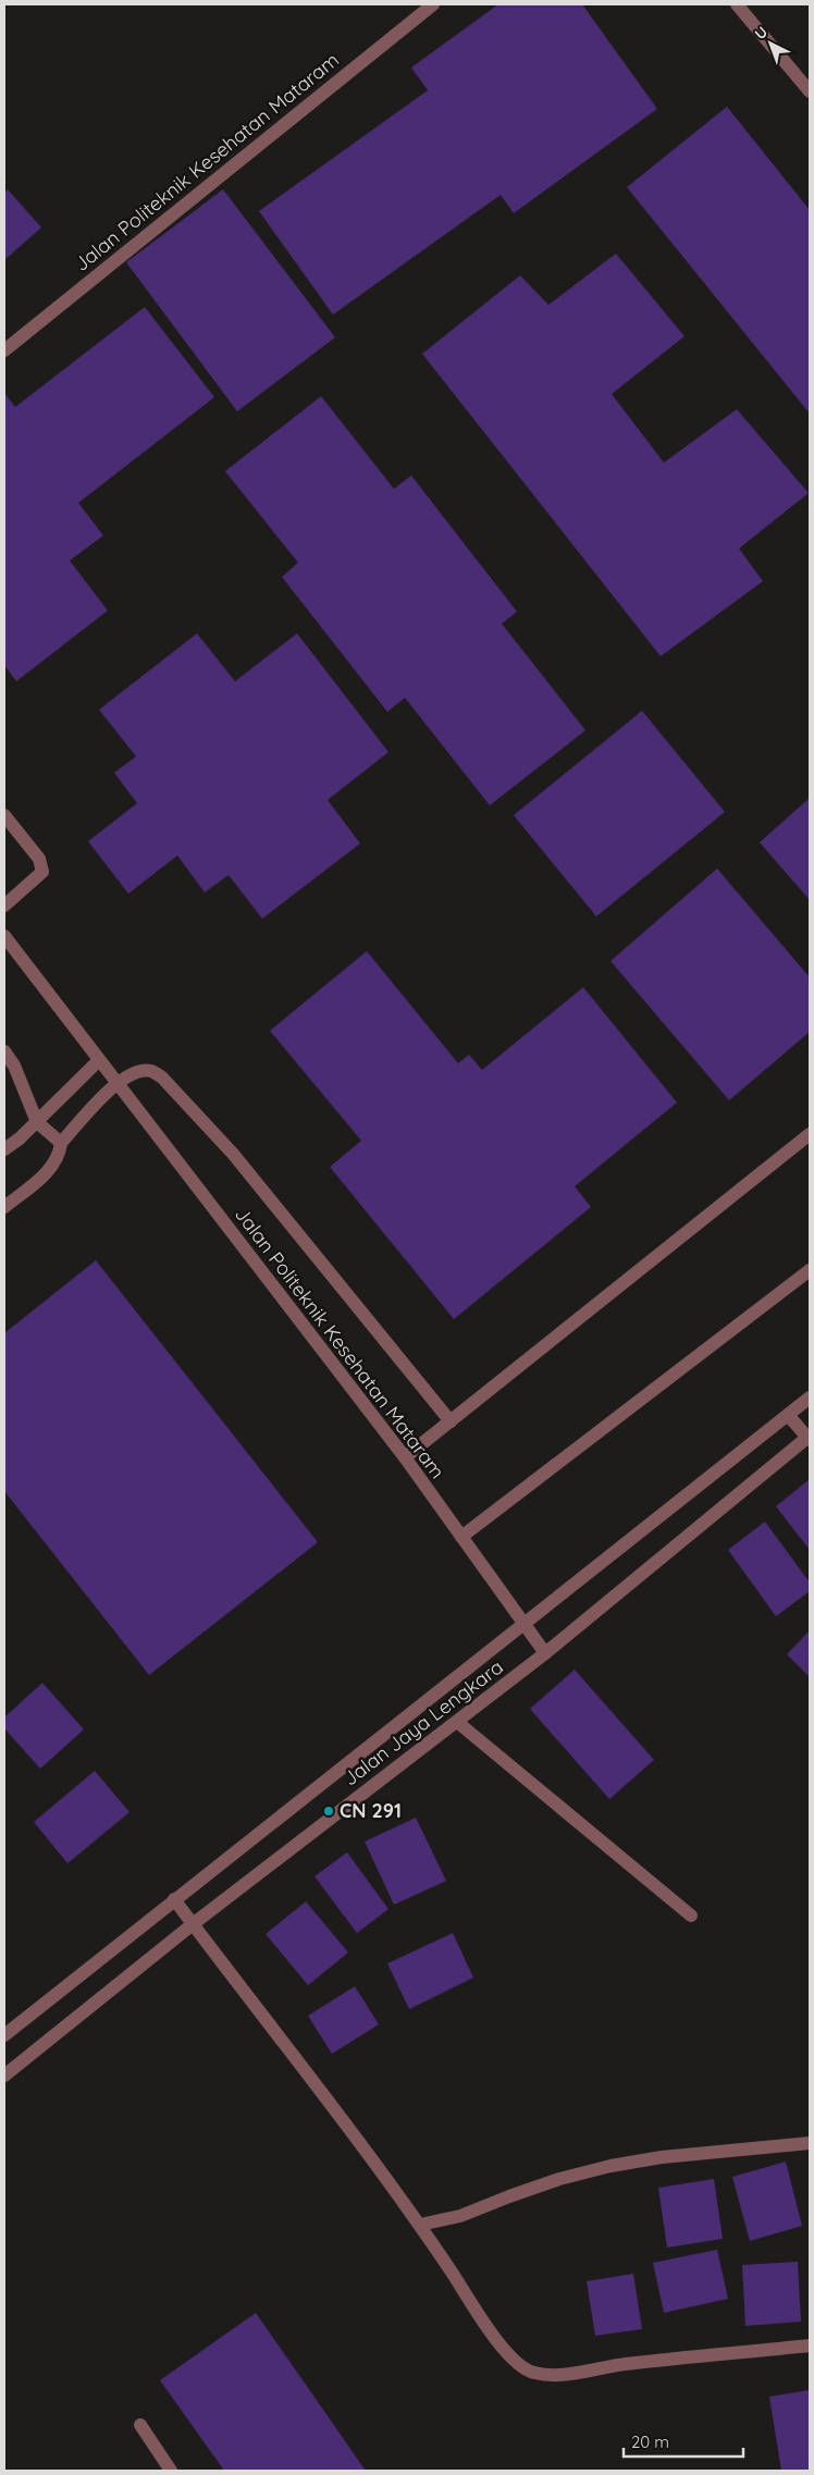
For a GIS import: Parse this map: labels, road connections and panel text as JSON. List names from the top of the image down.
{
  "streets": {
    "street": ["Jalan Politeknik Kesehatan Mataram", "Jalan Jaya Lengkara"]
  },
  "crossings": [
    ["Jalan Politeknik Kesehatan Mataram", "Jalan Jaya Lengkara"]
  ],
  "places": ["CN 291"],
  "scale_bar": "20 m",
  "north": "top left"
}
